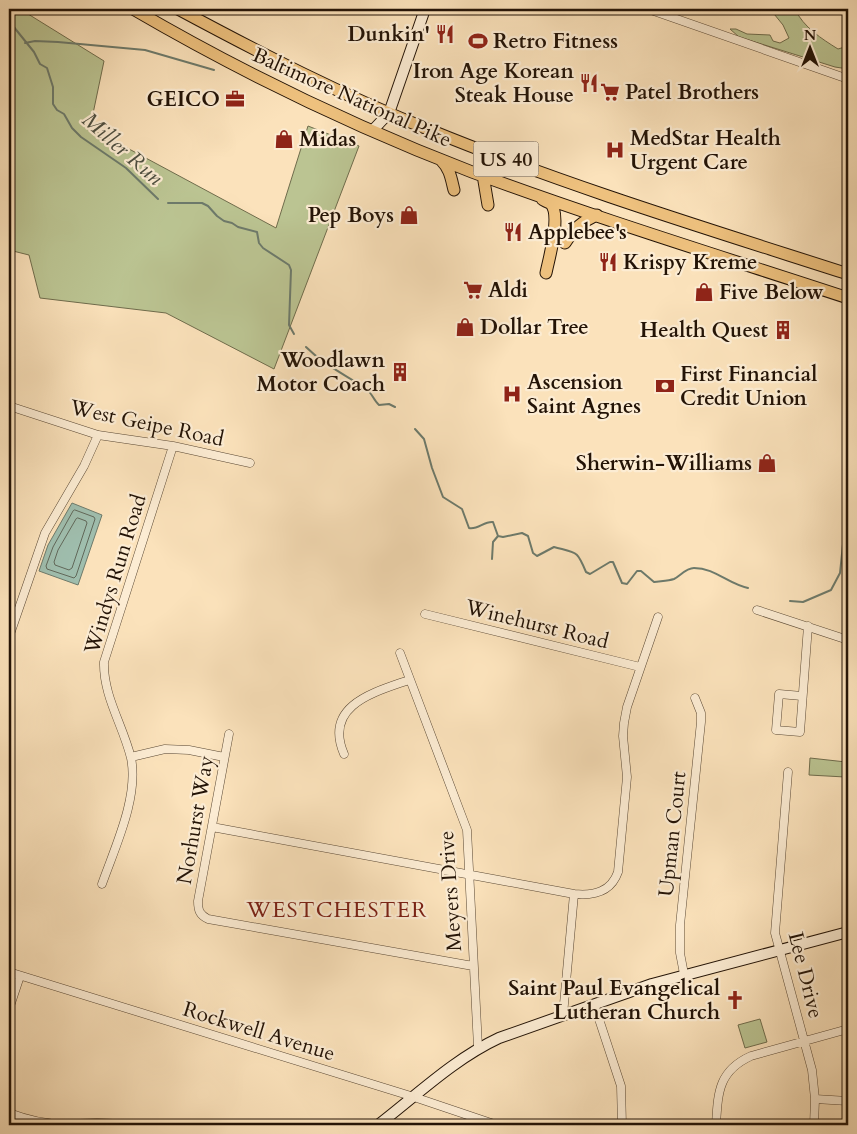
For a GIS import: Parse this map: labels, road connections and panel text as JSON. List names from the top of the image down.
{
  "streets": {
    "main road": ["Baltimore National Pike", "US 40"],
    "street": [
      "West Geipe Road",
      "Windys Run Road",
      "Winehurst Road",
      "Norhurst Way",
      "Upman Court",
      "Meyers Drive",
      "Lee Drive",
      "Rockwell Avenue"
    ]
  },
  "crossings": [
    ["West Geipe Road", "Windys Run Road"],
    ["Norhurst Way", "Meyers Drive"]
  ],
  "districts": ["WESTCHESTER"],
  "water": ["Miller Run"],
  "places": {
    "restaurant": [
      "Dunkin'",
      "Iron Age Korean Steak House",
      "Applebee's",
      "Krispy Kreme"
    ],
    "sports": ["Retro Fitness"],
    "supermarket": ["Patel Brothers", "Aldi"],
    "office": ["GEICO"],
    "shop": [
      "Midas",
      "Pep Boys",
      "Five Below",
      "Dollar Tree",
      "Sherwin-Williams"
    ],
    "hospital": ["MedStar Health Urgent Care", "Ascension Saint Agnes"],
    "building": ["Health Quest", "Woodlawn Motor Coach"],
    "bank": ["First Financial Credit Union"],
    "church": ["Saint Paul Evangelical Lutheran Church"]
  },
  "north": "top"
}
